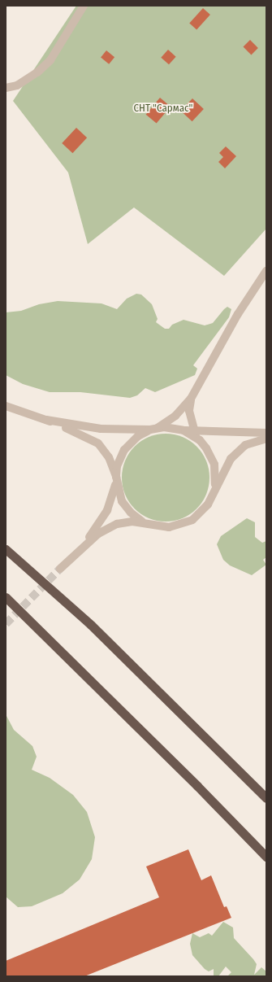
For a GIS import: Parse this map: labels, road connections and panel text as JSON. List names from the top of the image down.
{
  "parks": ["СНТ \"Сармас\""]
}
